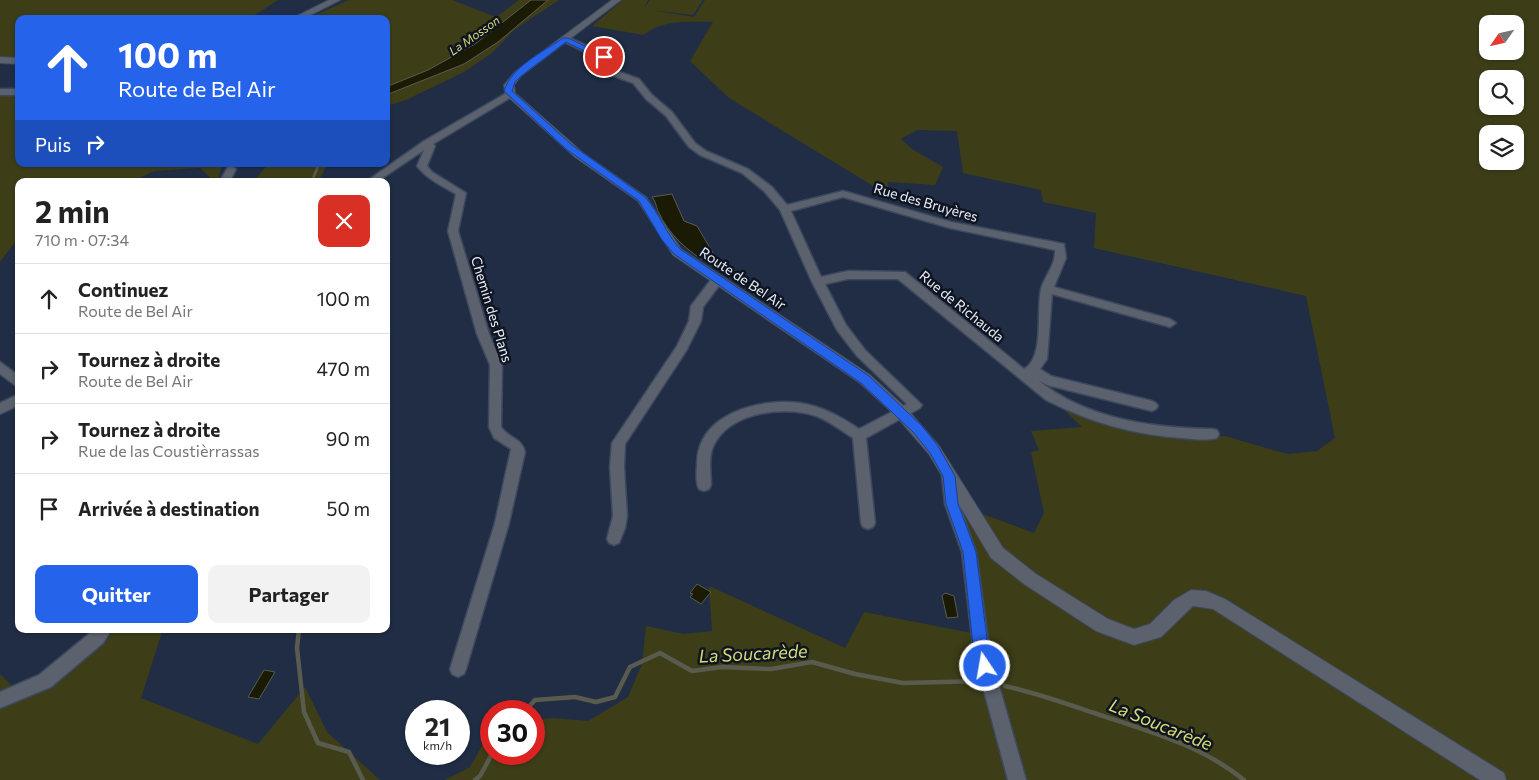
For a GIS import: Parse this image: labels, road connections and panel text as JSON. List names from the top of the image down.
{
  "streets": {
    "street": [
      "Rue des Bruyères",
      "Route de Bel Air",
      "Rue de Richauda",
      "Chemin des Plans"
    ]
  },
  "water": ["La Mosson", "La Soucarède"],
  "north": "bottom left",
  "page": {
    "turn": ["100 m", "Route de Bel Air"],
    "then": "Puis",
    "heading": ["2 min", "710 m · 07:34"],
    "list": [
      {
        "name": "Continuez",
        "note": "Route de Bel Air",
        "value": "100 m"
      },
      {
        "name": "Tournez à droite",
        "note": "Route de Bel Air",
        "value": "470 m"
      },
      {
        "name": "Tournez à droite",
        "note": "Rue de las Coustièrrassas",
        "value": "90 m"
      },
      {
        "name": "Arrivée à destination",
        "value": "50 m"
      }
    ],
    "buttons": ["Quitter", "Partager"],
    "speed": "21 km/h",
    "limit": "30"
  }
}
